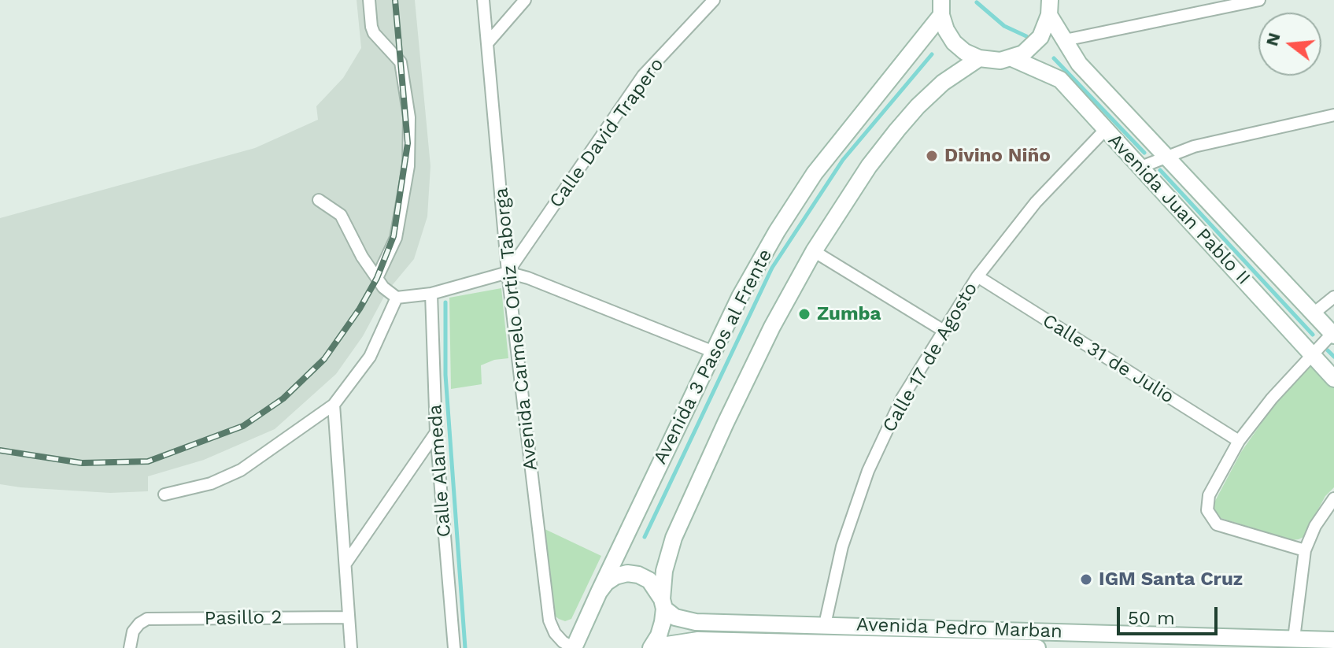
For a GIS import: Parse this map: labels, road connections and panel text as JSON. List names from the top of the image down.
{
  "streets": {
    "street": [
      "Calle David Trapero",
      "Avenida Juan Pablo II",
      "Avenida Carmelo Ortiz Taborga",
      "Avenida 3 Pasos al Frente",
      "Calle 17 de Agosto",
      "Calle 31 de Julio",
      "Calle Alameda",
      "Pasillo 2",
      "Avenida Pedro Marban"
    ]
  },
  "crossings": [
    ["Calle David Trapero", "Avenida Carmelo Ortiz Taborga"],
    ["Avenida Juan Pablo II", "Calle 17 de Agosto"],
    ["Avenida 3 Pasos al Frente", "Avenida Pedro Marban"],
    ["Calle 17 de Agosto", "Calle 31 de Julio"],
    ["Calle 17 de Agosto", "Avenida Pedro Marban"]
  ],
  "places": ["Divino Niño", "Zumba", "IGM Santa Cruz"],
  "scale_bar": "50 m",
  "north": "left"
}
